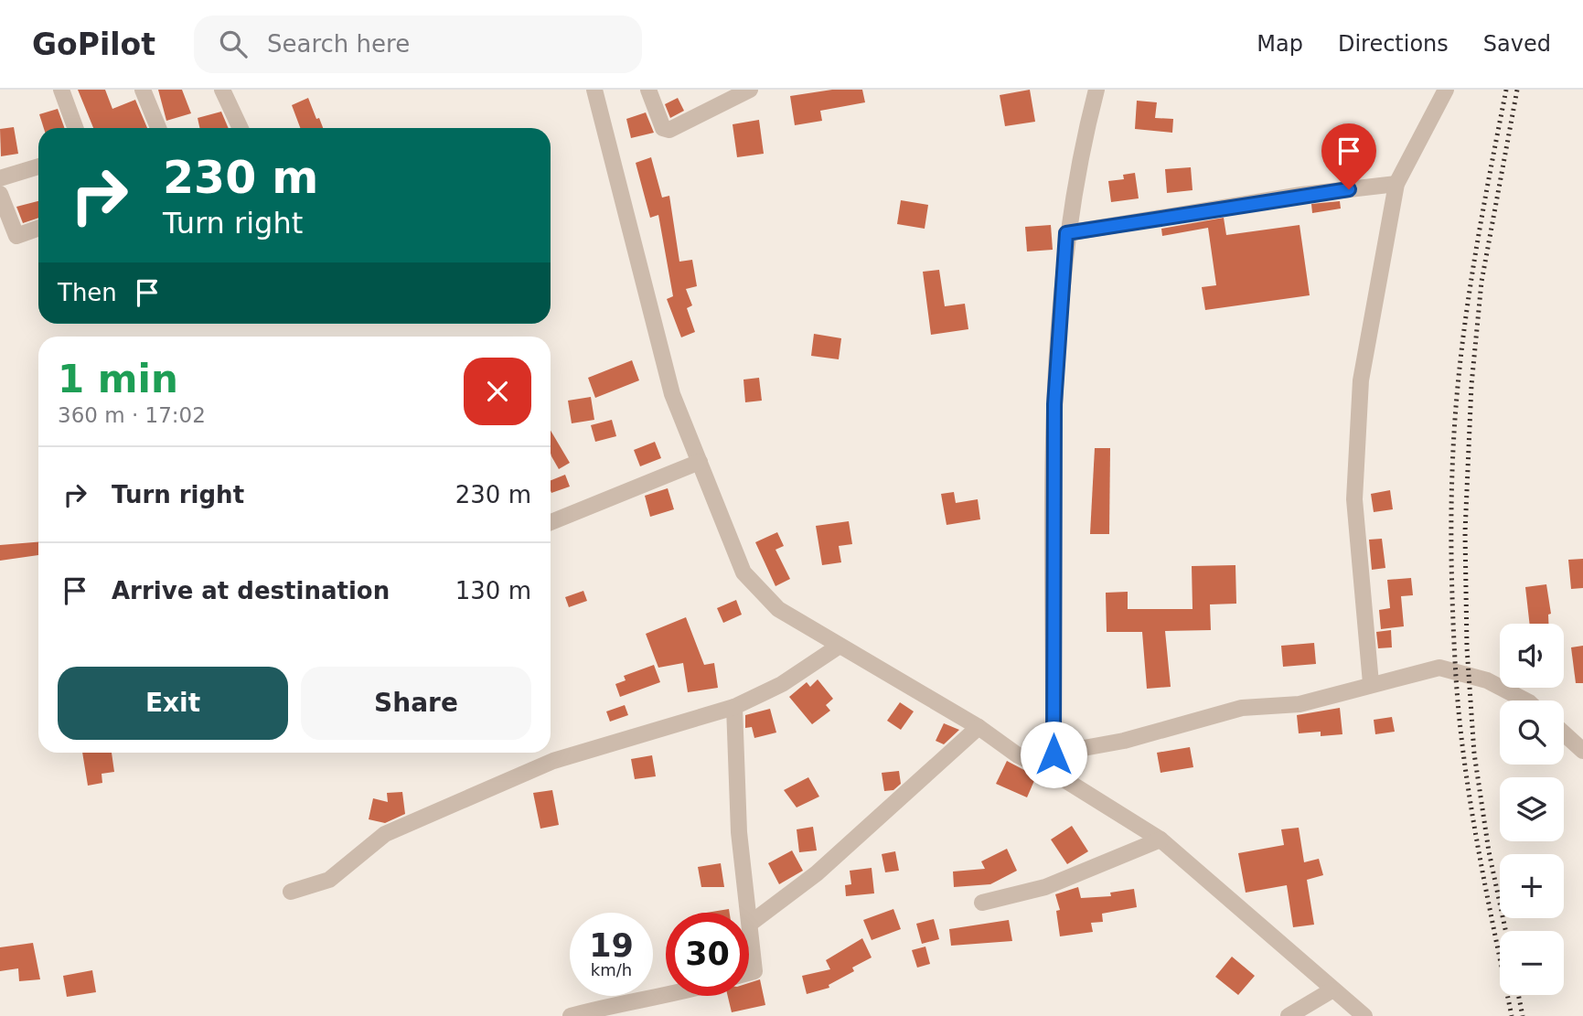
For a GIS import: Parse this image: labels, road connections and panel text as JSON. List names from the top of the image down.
{
  "page": {
    "header": "GoPilot",
    "search": "Search here",
    "nav": ["Map", "Directions", "Saved"],
    "turn": ["230 m", "Turn right"],
    "then": "Then",
    "heading": ["1 min", "360 m · 17:02"],
    "list": [
      {
        "name": "Turn right",
        "value": "230 m"
      },
      {
        "name": "Arrive at destination",
        "value": "130 m"
      }
    ],
    "map_buttons": ["+", "−"],
    "buttons": ["Exit", "Share"],
    "speed": "19 km/h",
    "limit": "30"
  }
}
